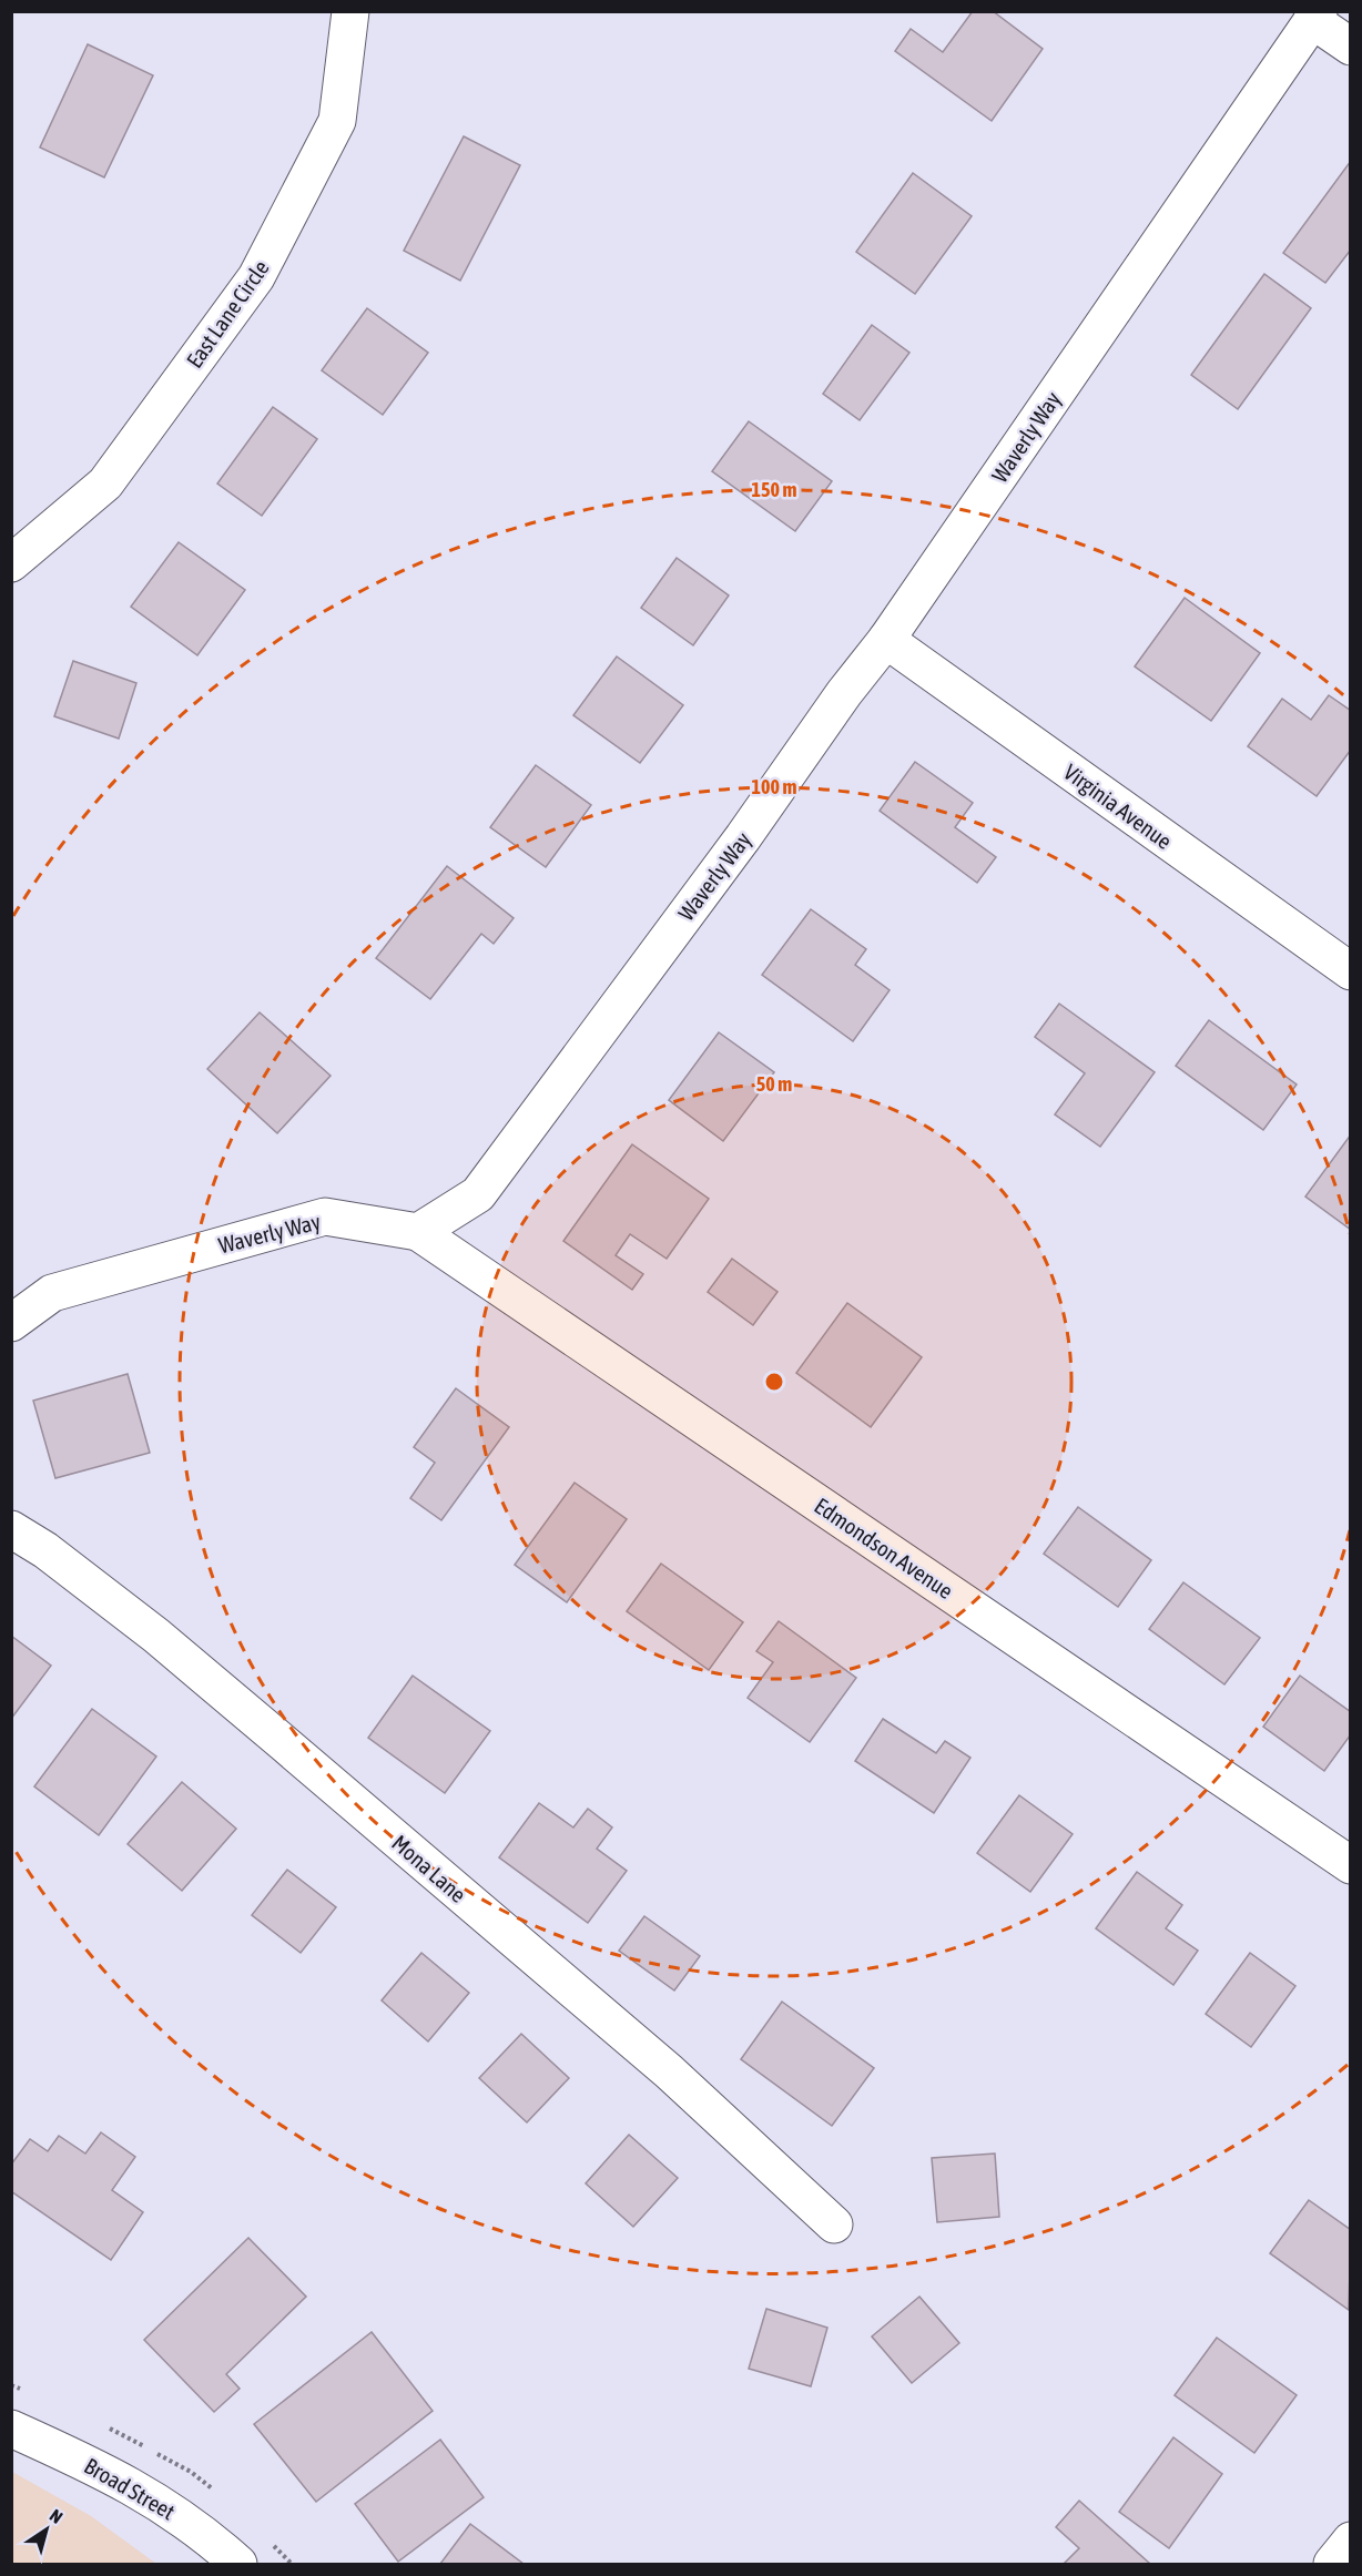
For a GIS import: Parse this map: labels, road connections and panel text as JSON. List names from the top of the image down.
{
  "streets": {
    "street": [
      "East Lane Circle",
      "Waverly Way",
      "Virginia Avenue",
      "Edmondson Avenue",
      "Mona Lane",
      "Broad Street"
    ]
  },
  "crossings": [
    ["Waverly Way", "Virginia Avenue"],
    ["Waverly Way", "Edmondson Avenue"]
  ],
  "north": "top right",
  "rings": ["150 m", "100 m", "50 m"]
}
